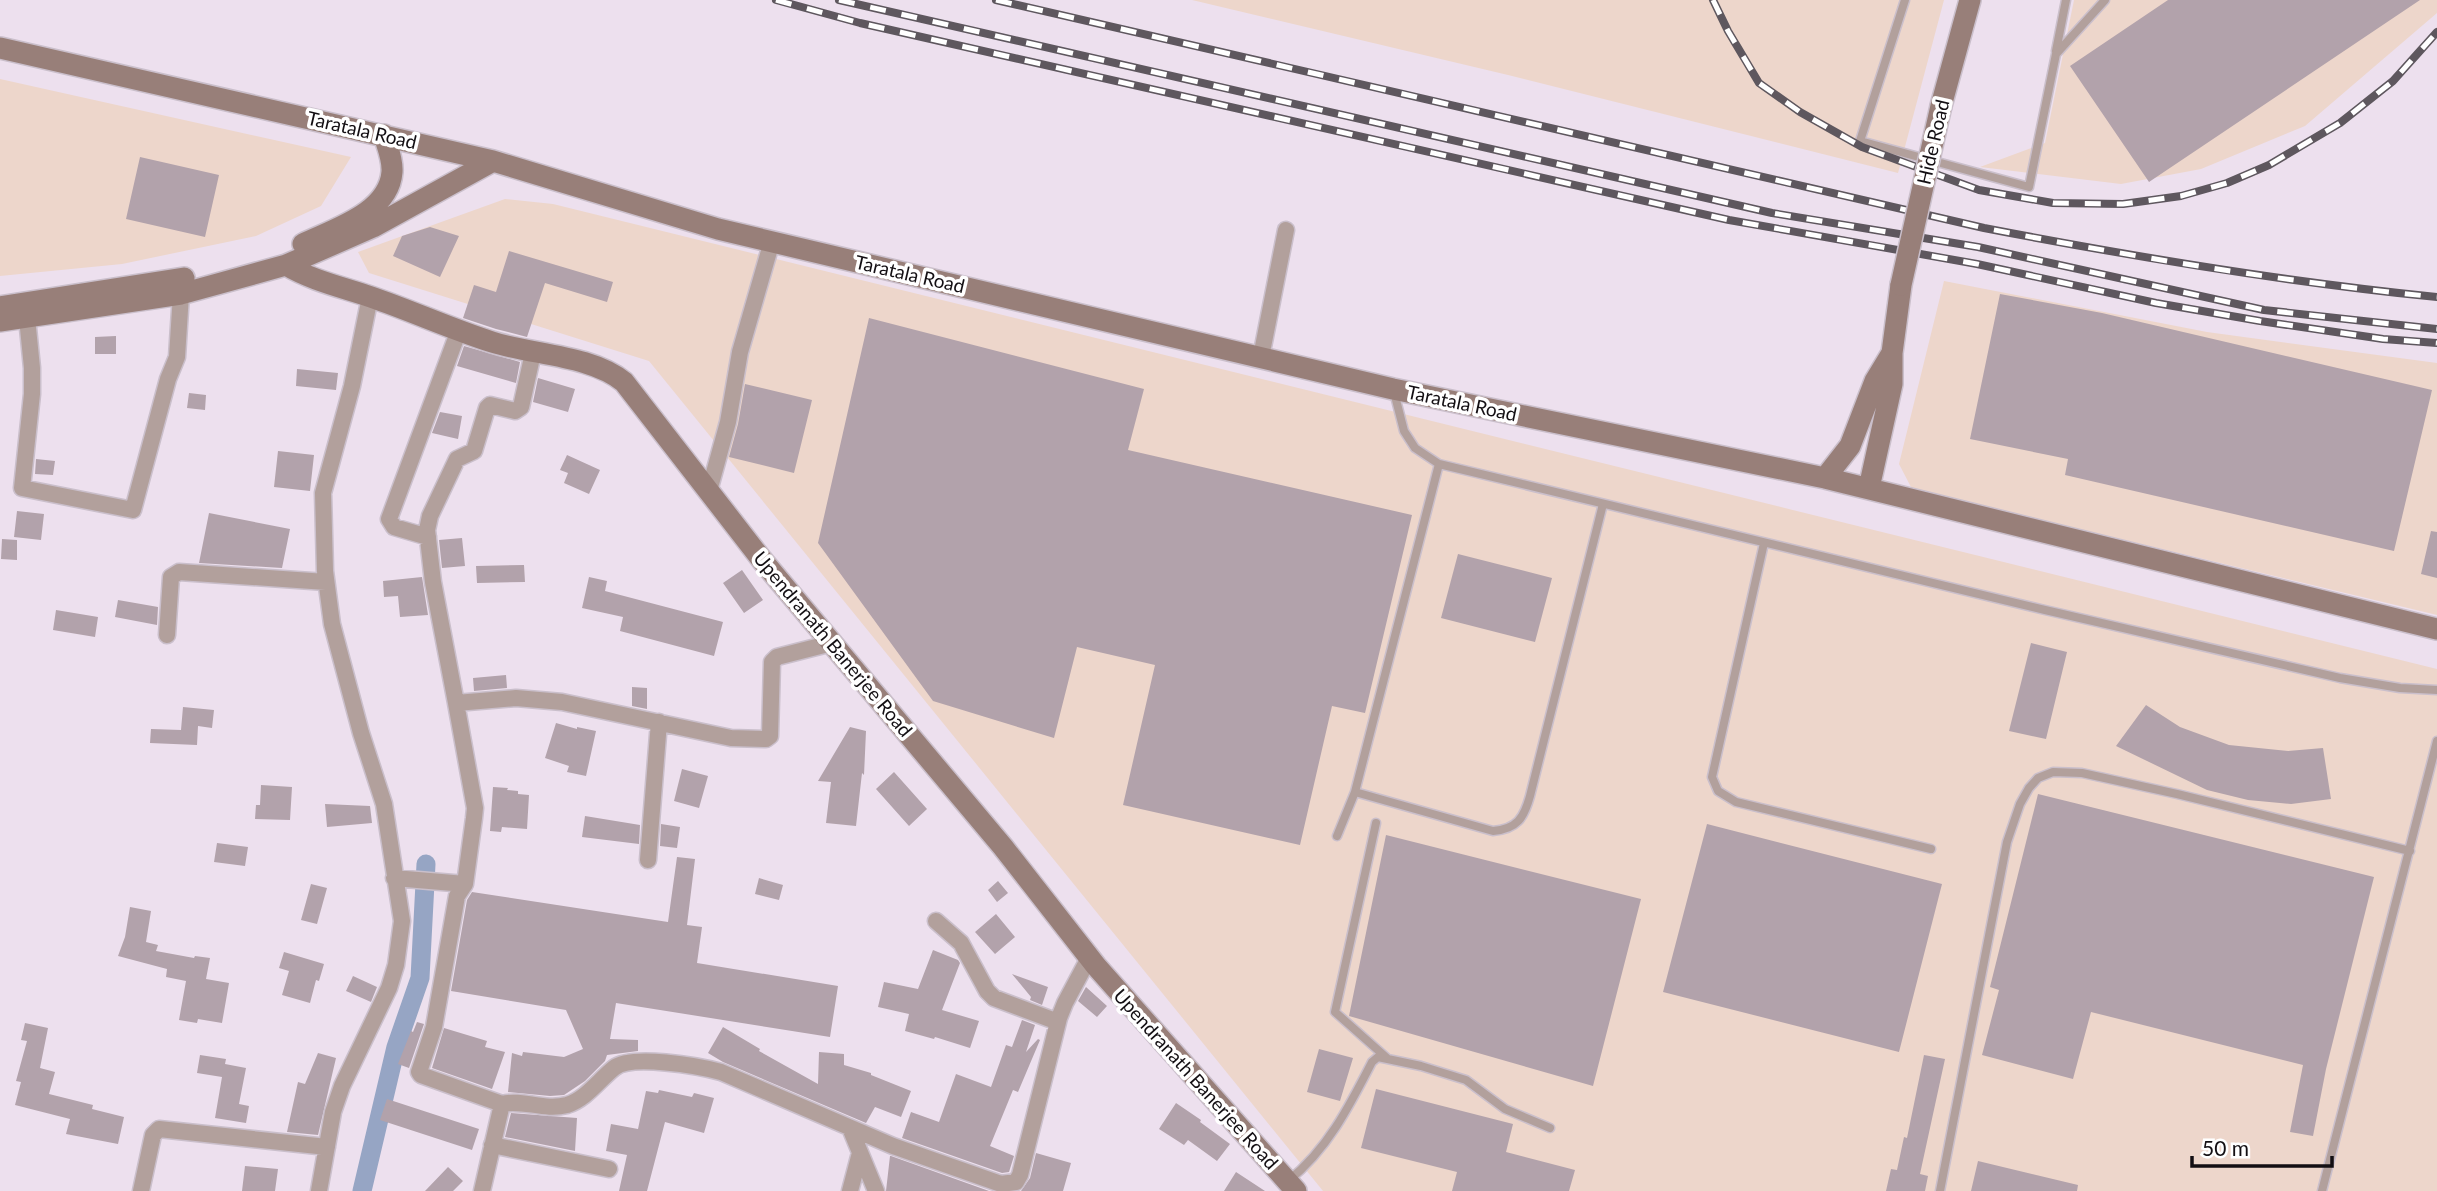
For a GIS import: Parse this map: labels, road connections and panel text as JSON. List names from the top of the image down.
{
  "streets": {
    "main road": ["Taratala Road", "Hide Road", "Upendranath Banerjee Road"]
  },
  "crossings": [
    ["Taratala Road", "Hide Road"]
  ],
  "scale_bar": "50 m"
}
